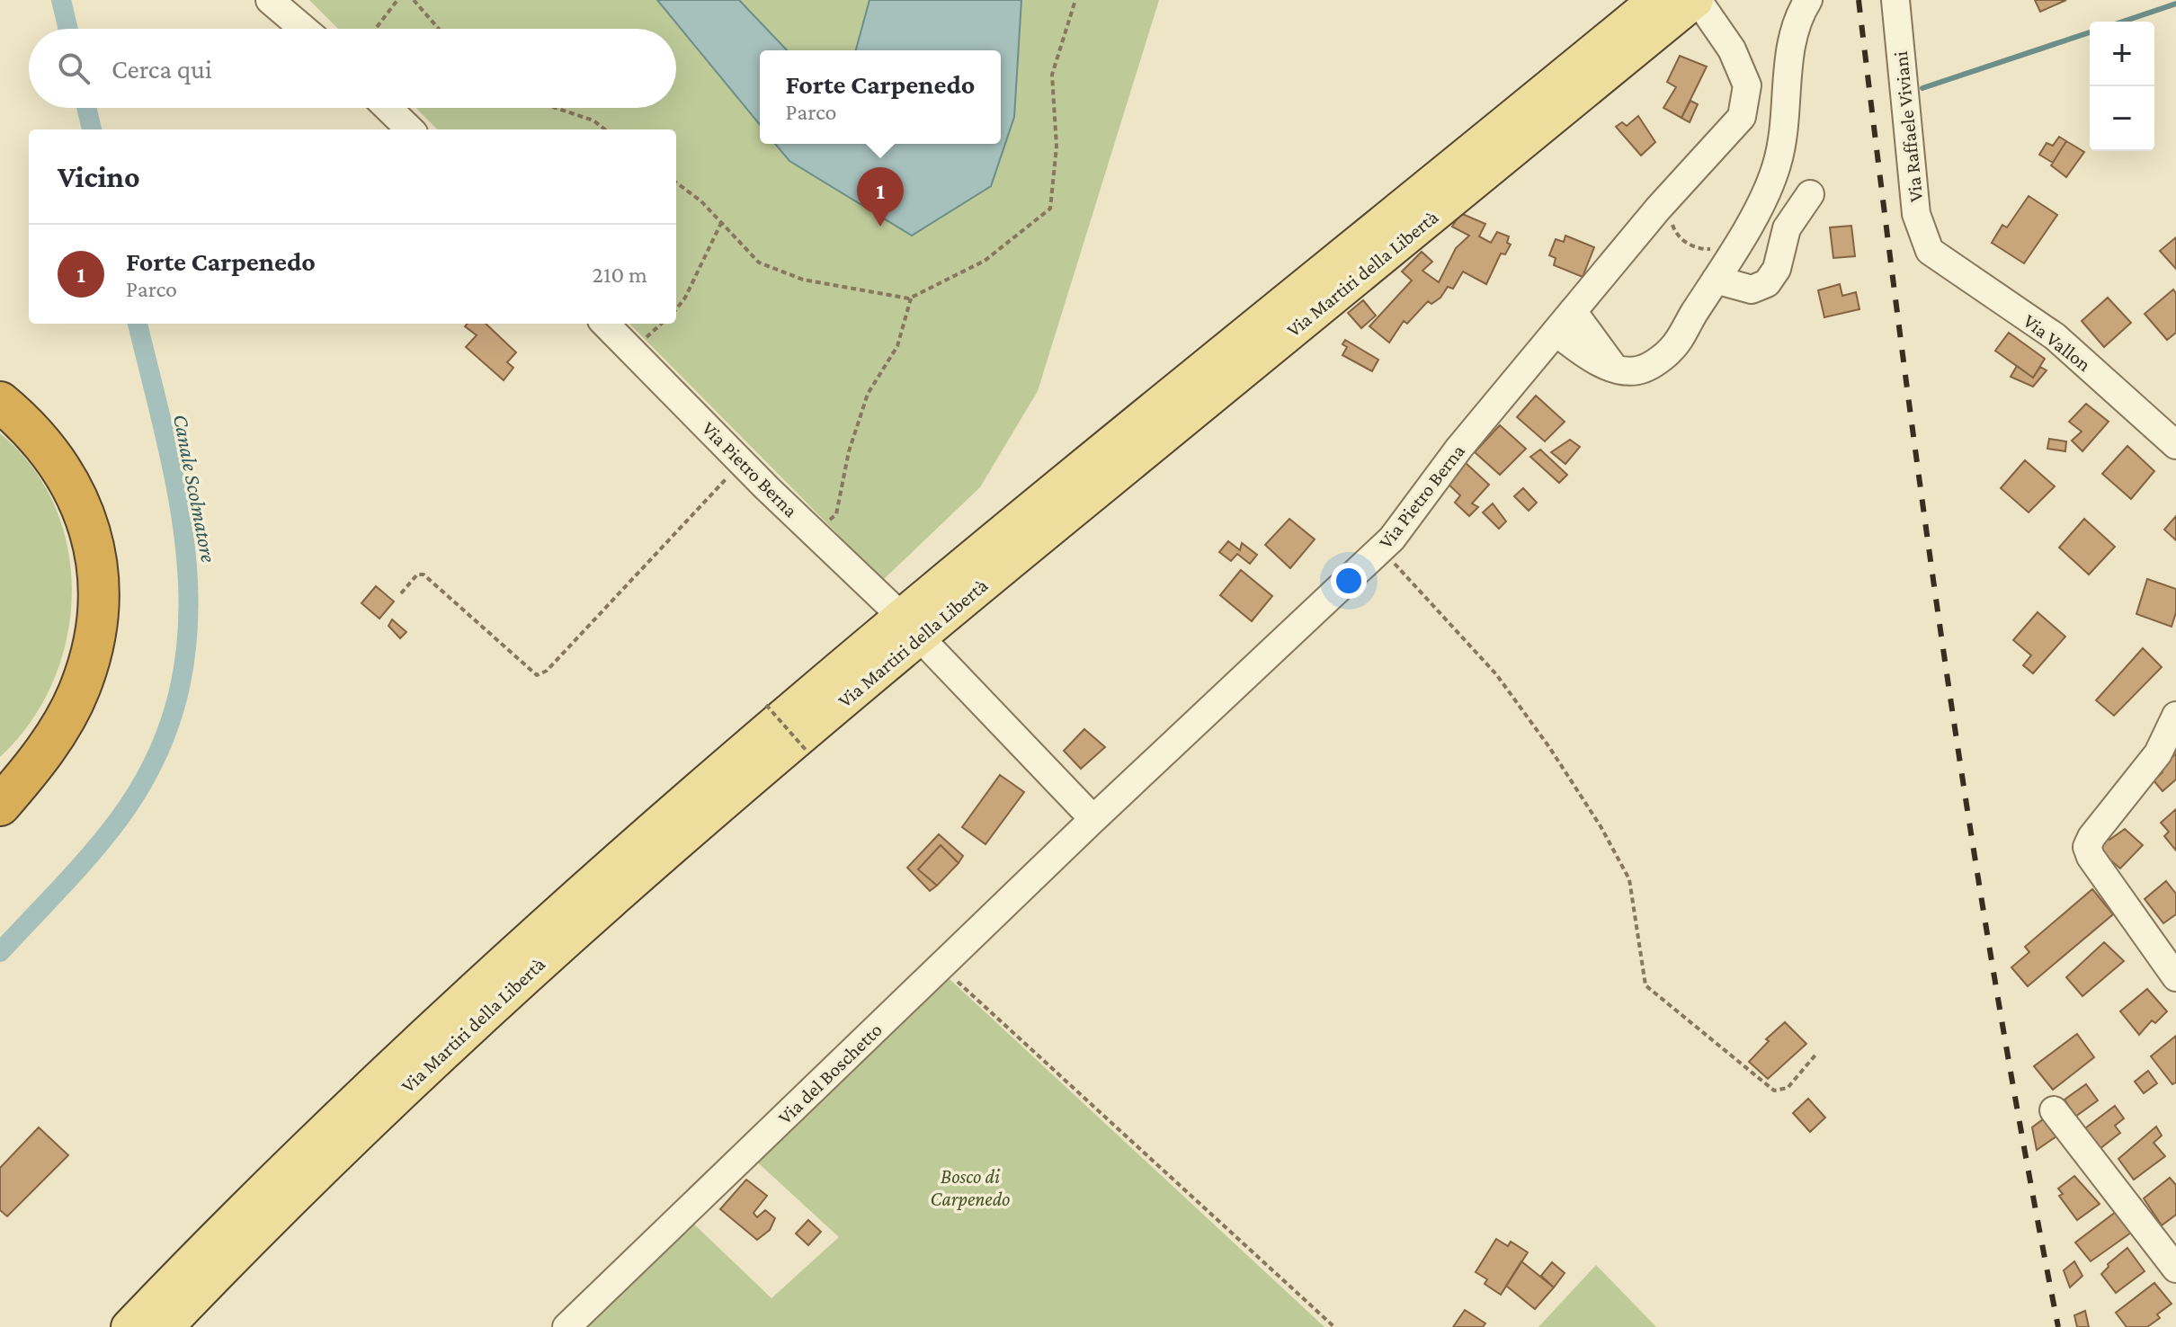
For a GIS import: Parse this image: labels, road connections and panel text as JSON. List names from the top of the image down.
{
  "streets": {
    "main road": ["Via Martiri della Libertà"],
    "street": [
      "Via Raffaele Viviani",
      "Via Vallon",
      "Via Pietro Berna",
      "Via del Boschetto"
    ]
  },
  "crossings": [
    ["Via Raffaele Viviani", "Via Vallon"],
    ["Via Martiri della Libertà", "Via Pietro Berna"],
    ["Via Pietro Berna", "Via del Boschetto"]
  ],
  "water": ["Canale Scolmatore"],
  "parks": ["Bosco di Carpenedo"],
  "page": {
    "map_buttons": ["+", "−"],
    "search": "Cerca qui",
    "popup": ["Forte Carpenedo", "Parco"],
    "heading": "Vicino",
    "pins": "1",
    "list": [
      {
        "mark": "1",
        "name": "Forte Carpenedo",
        "note": "Parco",
        "value": "210 m"
      }
    ]
  }
}
